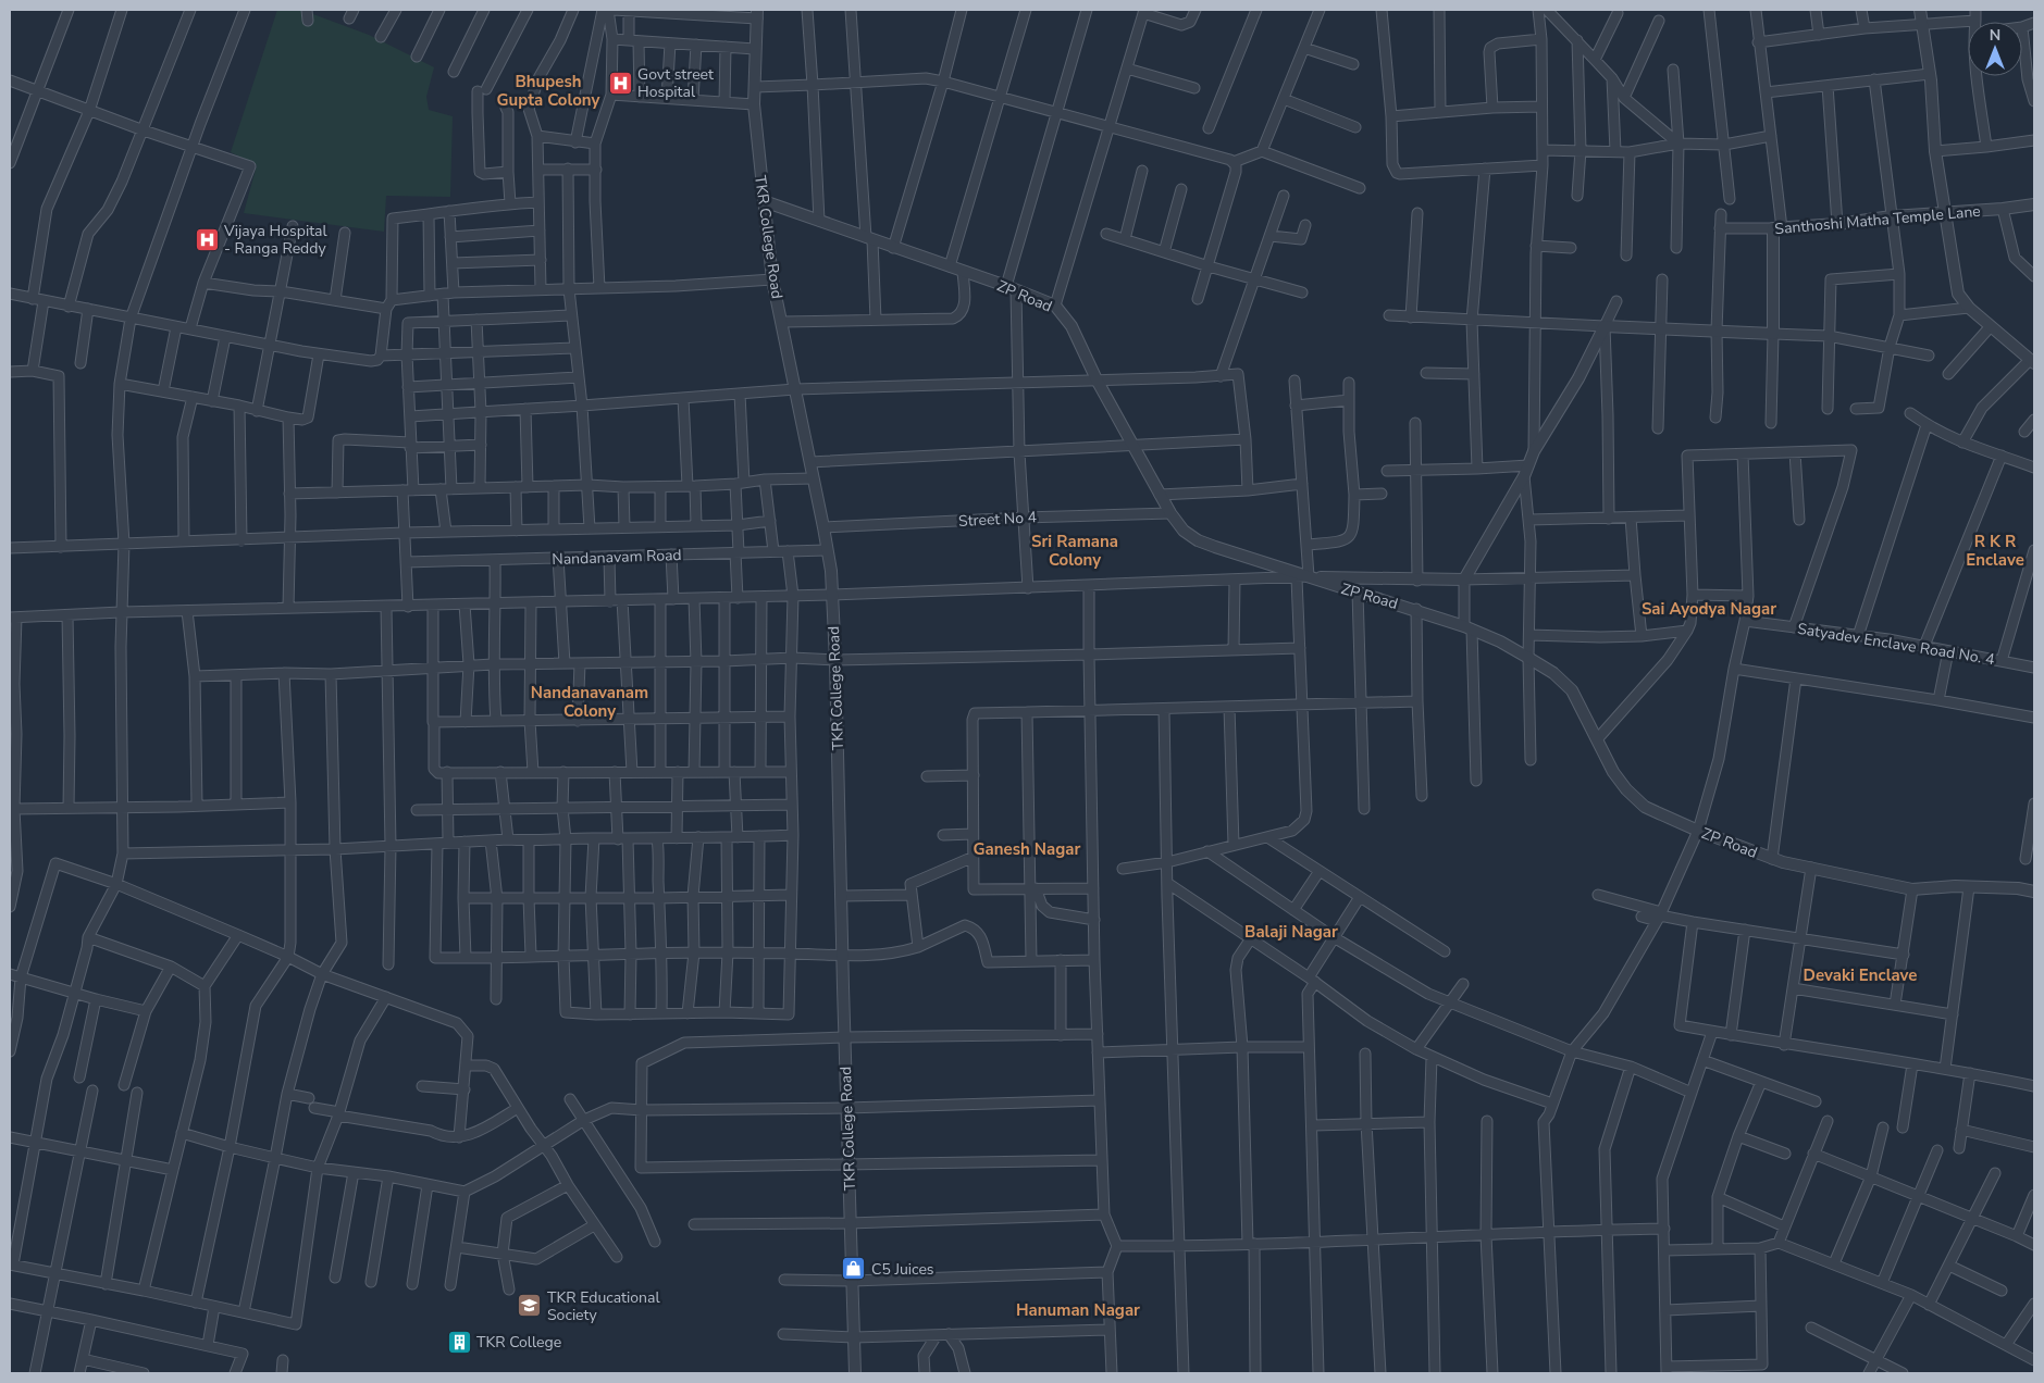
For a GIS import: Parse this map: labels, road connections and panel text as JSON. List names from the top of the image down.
{
  "streets": {
    "street": [
      "Santhoshi Matha Temple Lane",
      "TKR College Road",
      "ZP Road",
      "Street No 4",
      "Nandanavam Road",
      "Satyadev Enclave Road No. 4"
    ]
  },
  "crossings": [
    ["TKR College Road", "ZP Road"],
    ["TKR College Road", "Street No 4"],
    ["TKR College Road", "Nandanavam Road"],
    ["ZP Road", "Street No 4"]
  ],
  "districts": [
    "Bhupesh Gupta Colony",
    "Sri Ramana Colony",
    "R K R Enclave",
    "Sai Ayodya Nagar",
    "Nandanavanam Colony",
    "Ganesh Nagar",
    "Balaji Nagar",
    "Devaki Enclave",
    "Hanuman Nagar"
  ],
  "places": {
    "hospital": ["Govt street Hospital", "Vijaya Hospital - Ranga Reddy"],
    "shop": ["C5 Juices"],
    "school or university": ["TKR Educational Society"],
    "building": ["TKR College"]
  },
  "north": "top"
}
